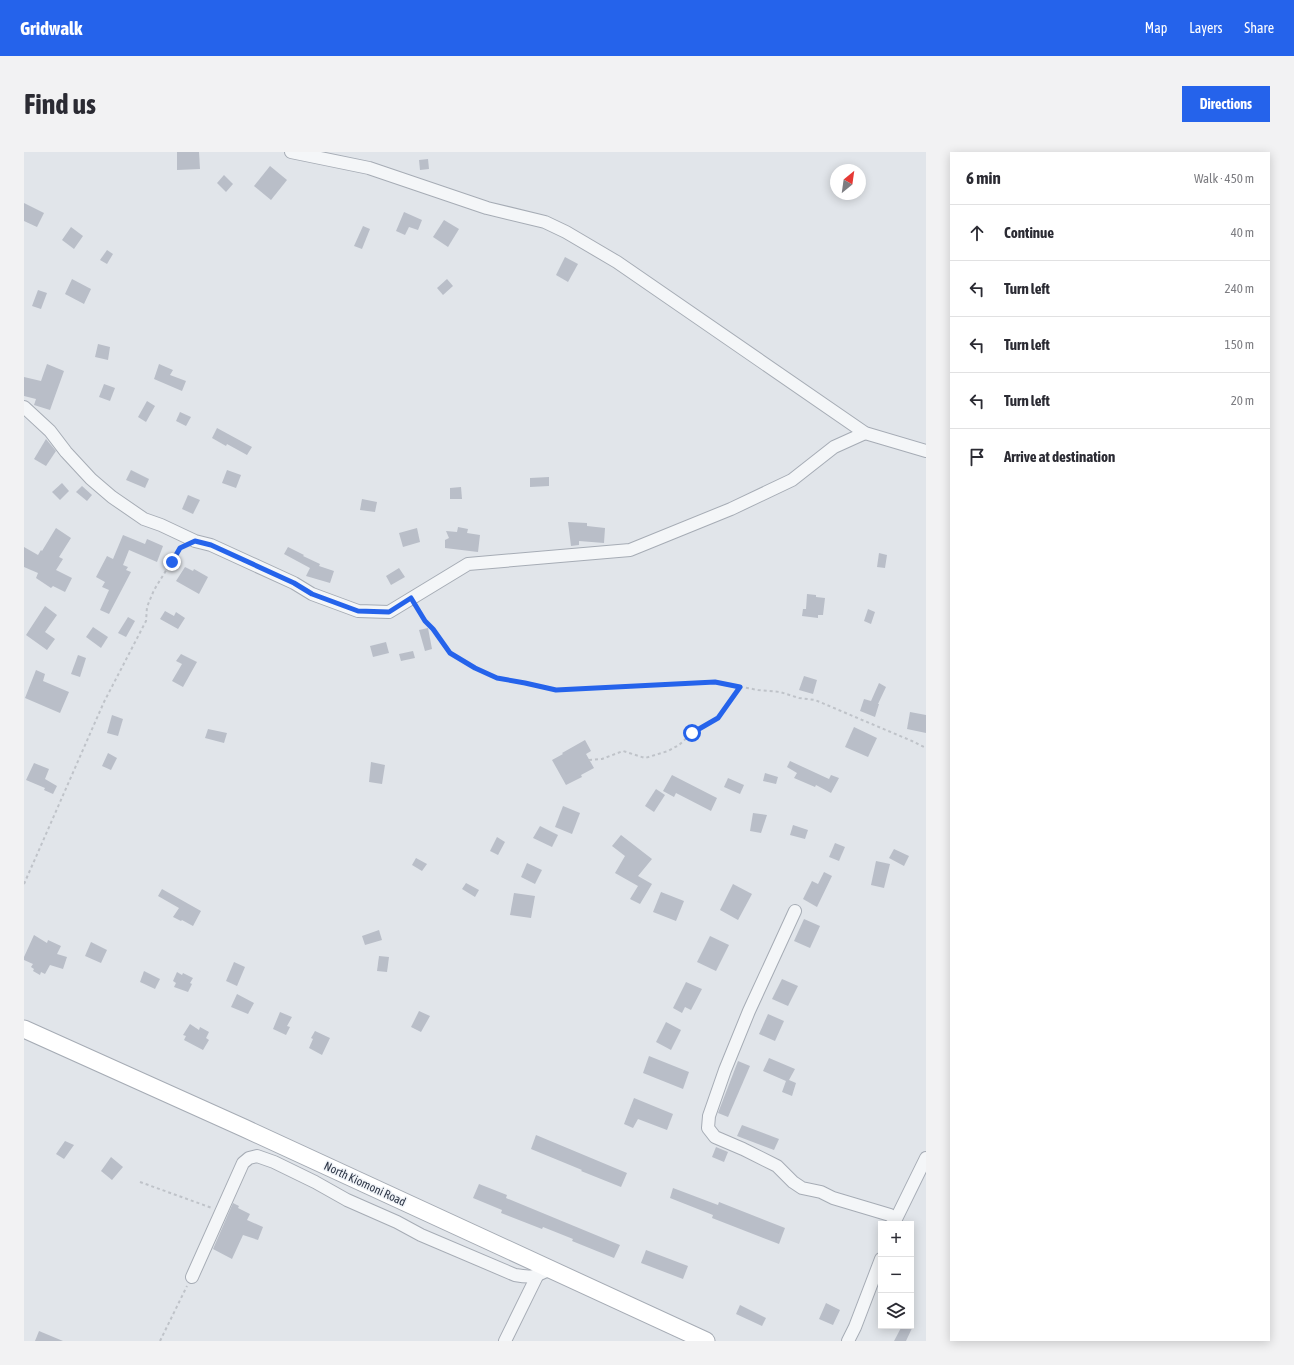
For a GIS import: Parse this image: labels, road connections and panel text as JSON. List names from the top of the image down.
{
  "streets": {
    "main road": ["North Kiomoni Road"]
  },
  "north": "top right",
  "page": {
    "header": "Gridwalk",
    "nav": ["Map", "Layers", "Share"],
    "buttons": "Directions",
    "title": "Find us",
    "heading": ["6 min", "Walk · 450 m"],
    "list": [
      ["Continue", "40 m"],
      ["Turn left", "240 m"],
      ["Turn left", "150 m"],
      ["Turn left", "20 m"],
      "Arrive at destination"
    ],
    "map_buttons": ["+", "−"]
  }
}
